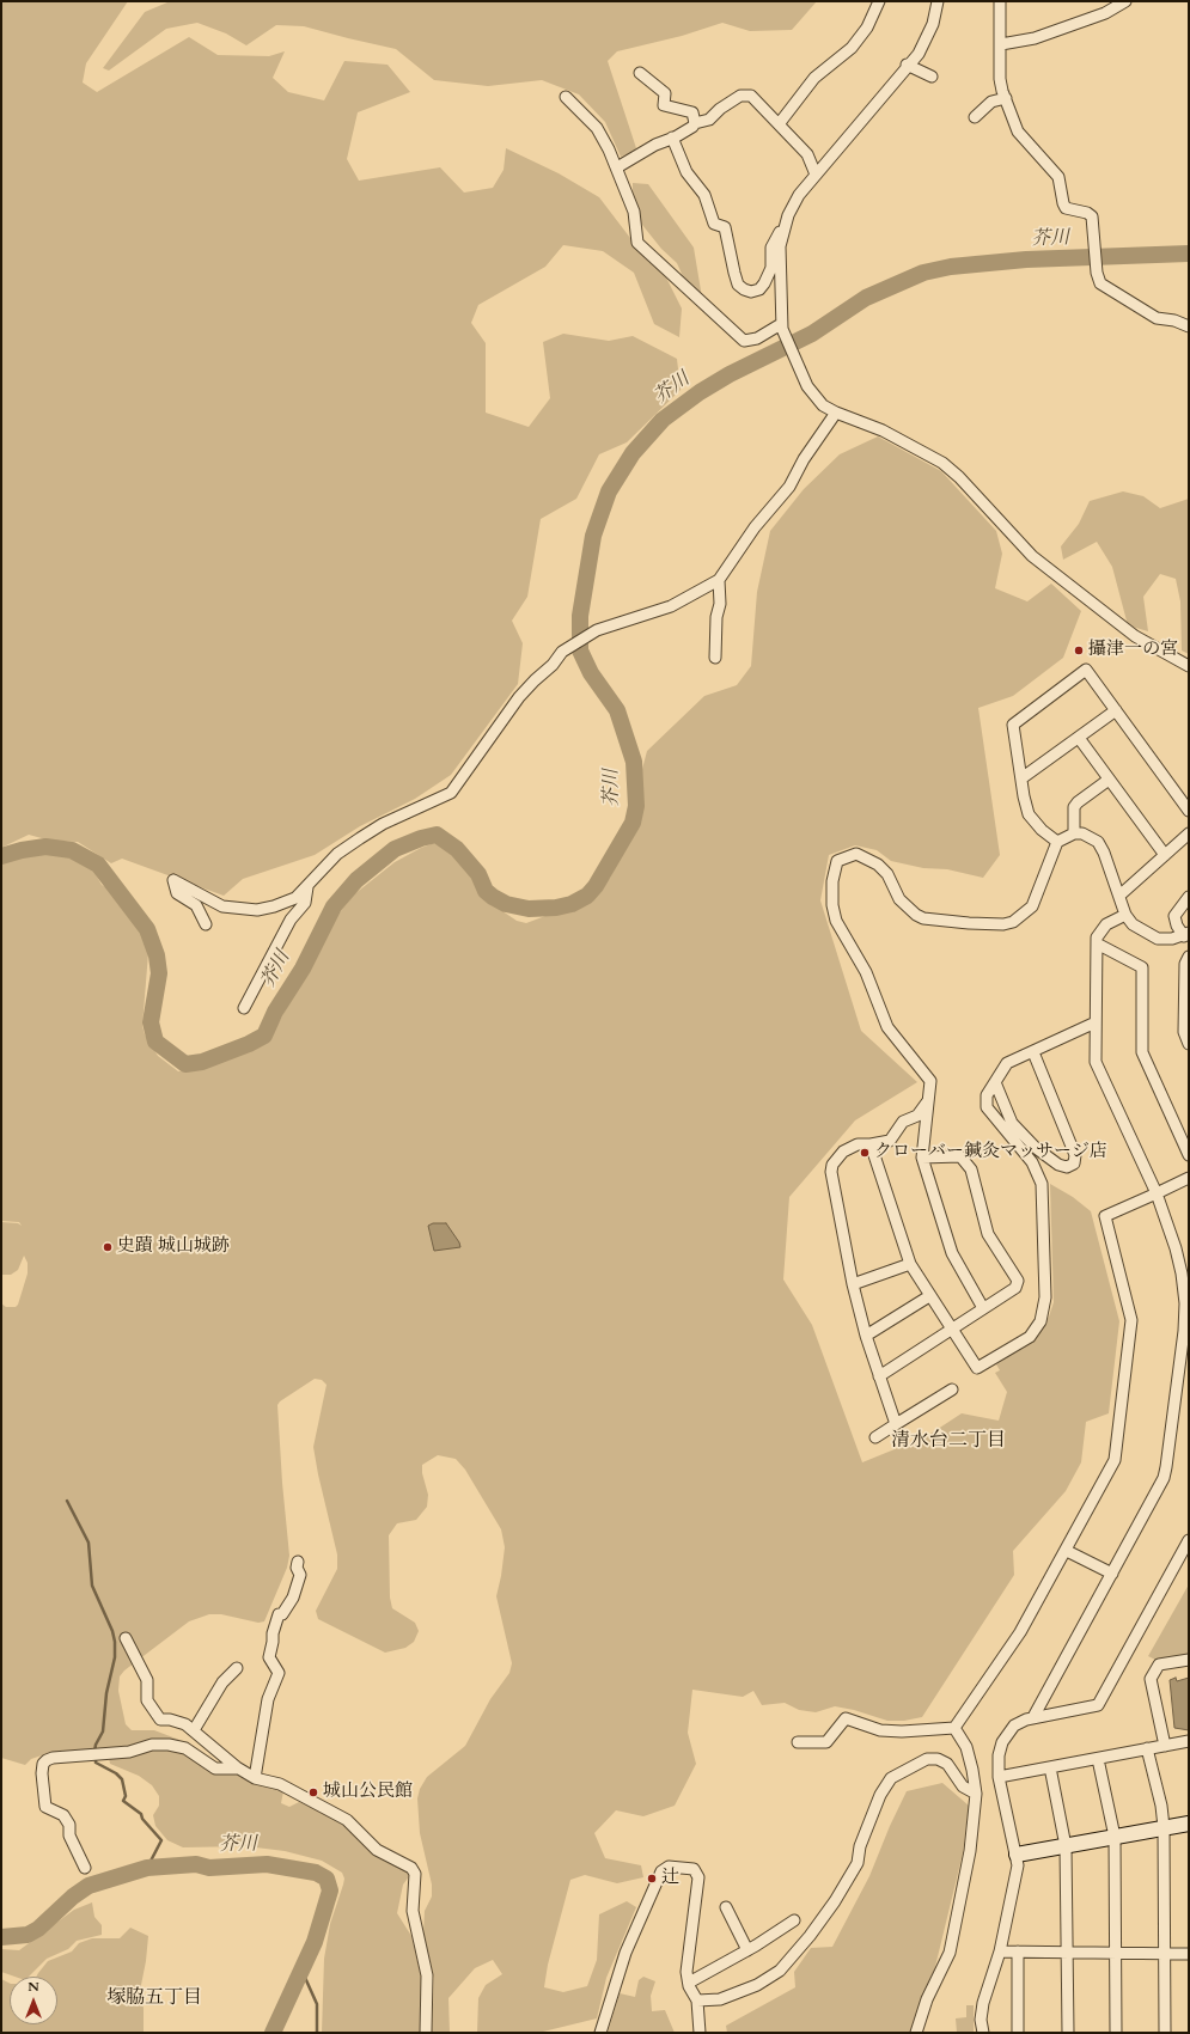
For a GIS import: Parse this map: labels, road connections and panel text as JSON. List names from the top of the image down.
{
  "districts": ["清水台二丁目", "塚脇五丁目"],
  "water": ["芥川"],
  "places": [
    "攝津一の宮",
    "クローバー鍼灸マッサージ店",
    "史蹟 城山城跡",
    "城山公民館",
    "辻"
  ],
  "north": "top"
}
